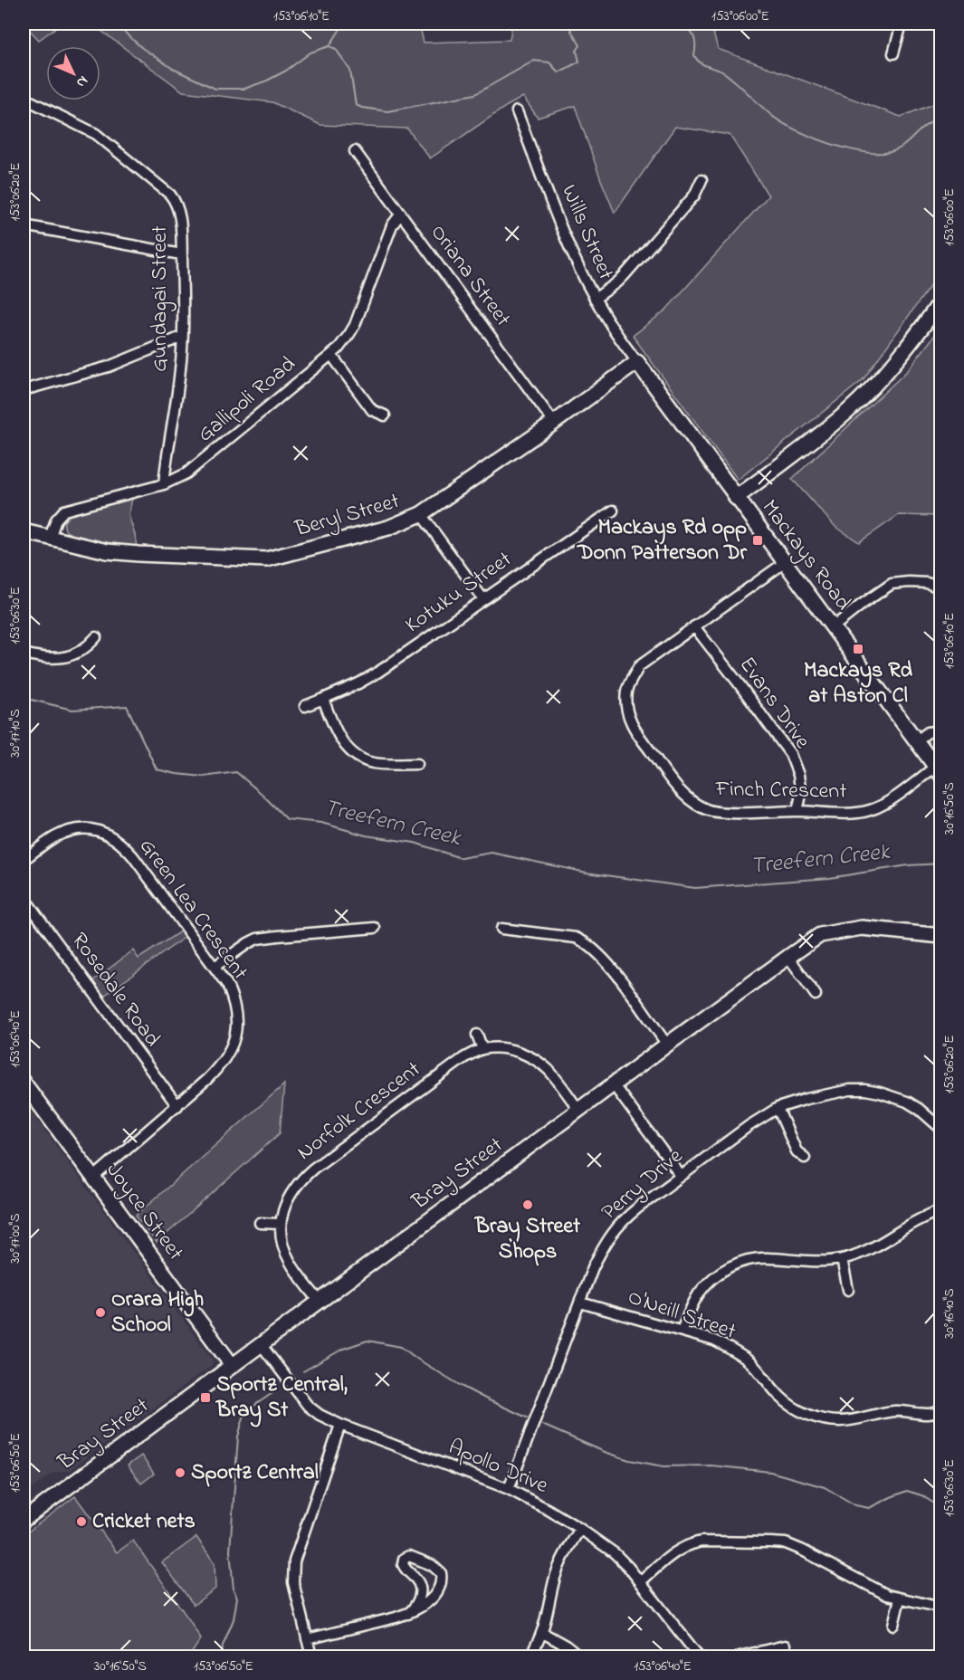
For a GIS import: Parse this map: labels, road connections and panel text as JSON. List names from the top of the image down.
{
  "streets": {
    "street": [
      "Wills Street",
      "Oriana Street",
      "Gundagai Street",
      "Gallipoli Road",
      "Beryl Street",
      "Mackays Road",
      "Kotuku Street",
      "Evans Drive",
      "Finch Crescent",
      "Green Lea Crescent",
      "Rosedale Road",
      "Norfolk Crescent",
      "Bray Street",
      "Perry Drive",
      "Joyce Street",
      "O'Neill Street",
      "Apollo Drive"
    ]
  },
  "crossings": [
    ["Wills Street", "Beryl Street"],
    ["Wills Street", "Mackays Road"],
    ["Oriana Street", "Gallipoli Road"],
    ["Oriana Street", "Beryl Street"],
    ["Gundagai Street", "Gallipoli Road"],
    ["Gallipoli Road", "Beryl Street"],
    ["Beryl Street", "Mackays Road"],
    ["Mackays Road", "Finch Crescent"],
    ["Evans Drive", "Finch Crescent"],
    ["Green Lea Crescent", "Rosedale Road"],
    ["Green Lea Crescent", "Joyce Street"],
    ["Norfolk Crescent", "Bray Street"],
    ["Bray Street", "Joyce Street"],
    ["Bray Street", "Apollo Drive"],
    ["Perry Drive", "O'Neill Street"],
    ["Perry Drive", "Apollo Drive"]
  ],
  "water": ["Treefern Creek"],
  "places": {
    "transit": ["Mackays Rd opp Donn Patterson Dr", "Mackays Rd at Aston Cl", "Sportz Central, Bray St"],
    "other": [
      "Bray Street Shops",
      "Orara High School",
      "Sportz Central",
      "Cricket nets"
    ]
  },
  "north": "bottom right",
  "coordinates": [
    "153°06'10\"E",
    "153°06'00\"E",
    "153°06'20\"E",
    "153°06'30\"E",
    "30°17'10\"S",
    "30°16'50\"S",
    "153°06'40\"E",
    "30°17'00\"S",
    "30°16'40\"S",
    "153°06'50\"E"
  ]
}
